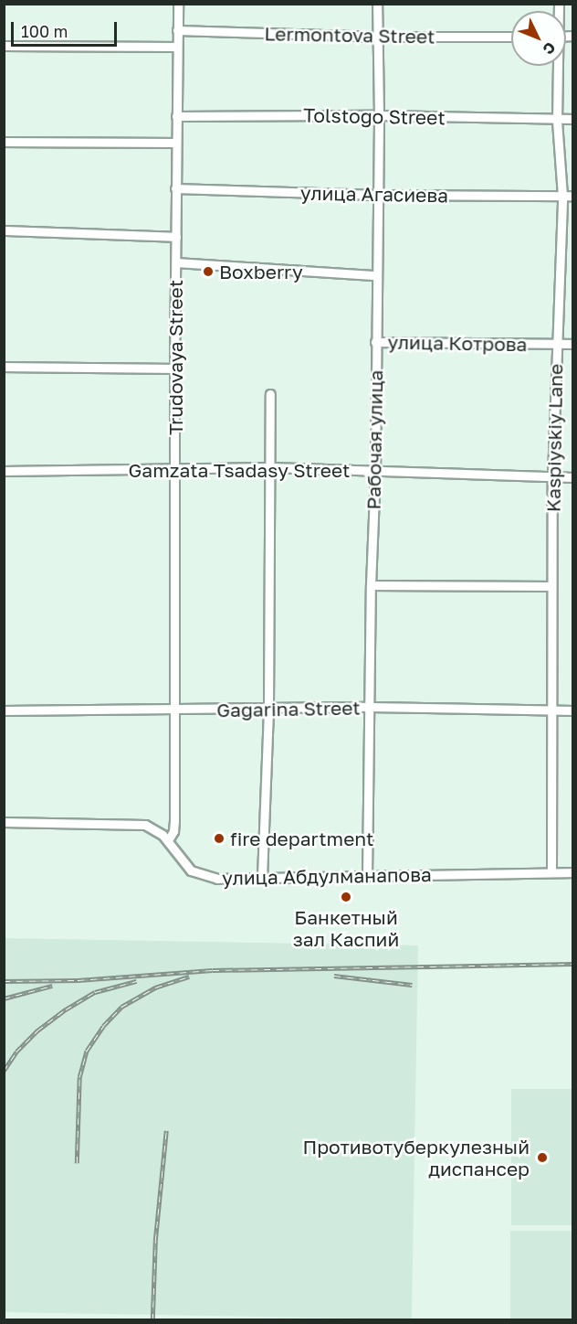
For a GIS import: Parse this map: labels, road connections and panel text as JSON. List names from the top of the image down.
{
  "streets": {
    "street": [
      "Lermontova Street",
      "Tolstogo Street",
      "улица Агасиева",
      "улица Котрова",
      "Trudovaya Street",
      "Kaspiyskiy Lane",
      "Рабочая улица",
      "Gamzata Tsadasy Street",
      "Gagarina Street",
      "улица Абдулманапова"
    ]
  },
  "crossings": [
    ["Lermontova Street", "Trudovaya Street"],
    ["Lermontova Street", "Рабочая улица"],
    ["Tolstogo Street", "Trudovaya Street"],
    ["Tolstogo Street", "Kaspiyskiy Lane"],
    ["Tolstogo Street", "Рабочая улица"],
    ["улица Агасиева", "Trudovaya Street"],
    ["улица Агасиева", "Kaspiyskiy Lane"],
    ["улица Агасиева", "Рабочая улица"],
    ["улица Котрова", "Kaspiyskiy Lane"],
    ["улица Котрова", "Рабочая улица"],
    ["Trudovaya Street", "Gamzata Tsadasy Street"],
    ["Trudovaya Street", "Gagarina Street"],
    ["Trudovaya Street", "улица Абдулманапова"],
    ["Kaspiyskiy Lane", "Gamzata Tsadasy Street"],
    ["Kaspiyskiy Lane", "Gagarina Street"],
    ["Kaspiyskiy Lane", "улица Абдулманапова"],
    ["Рабочая улица", "Gamzata Tsadasy Street"],
    ["Рабочая улица", "Gagarina Street"],
    ["Рабочая улица", "улица Абдулманапова"]
  ],
  "places": [
    "Boxberry",
    "fire department",
    "Банкетный зал Каспий",
    "Противотуберкулезный диспансер"
  ],
  "scale_bar": "100 m",
  "north": "bottom right"
}
